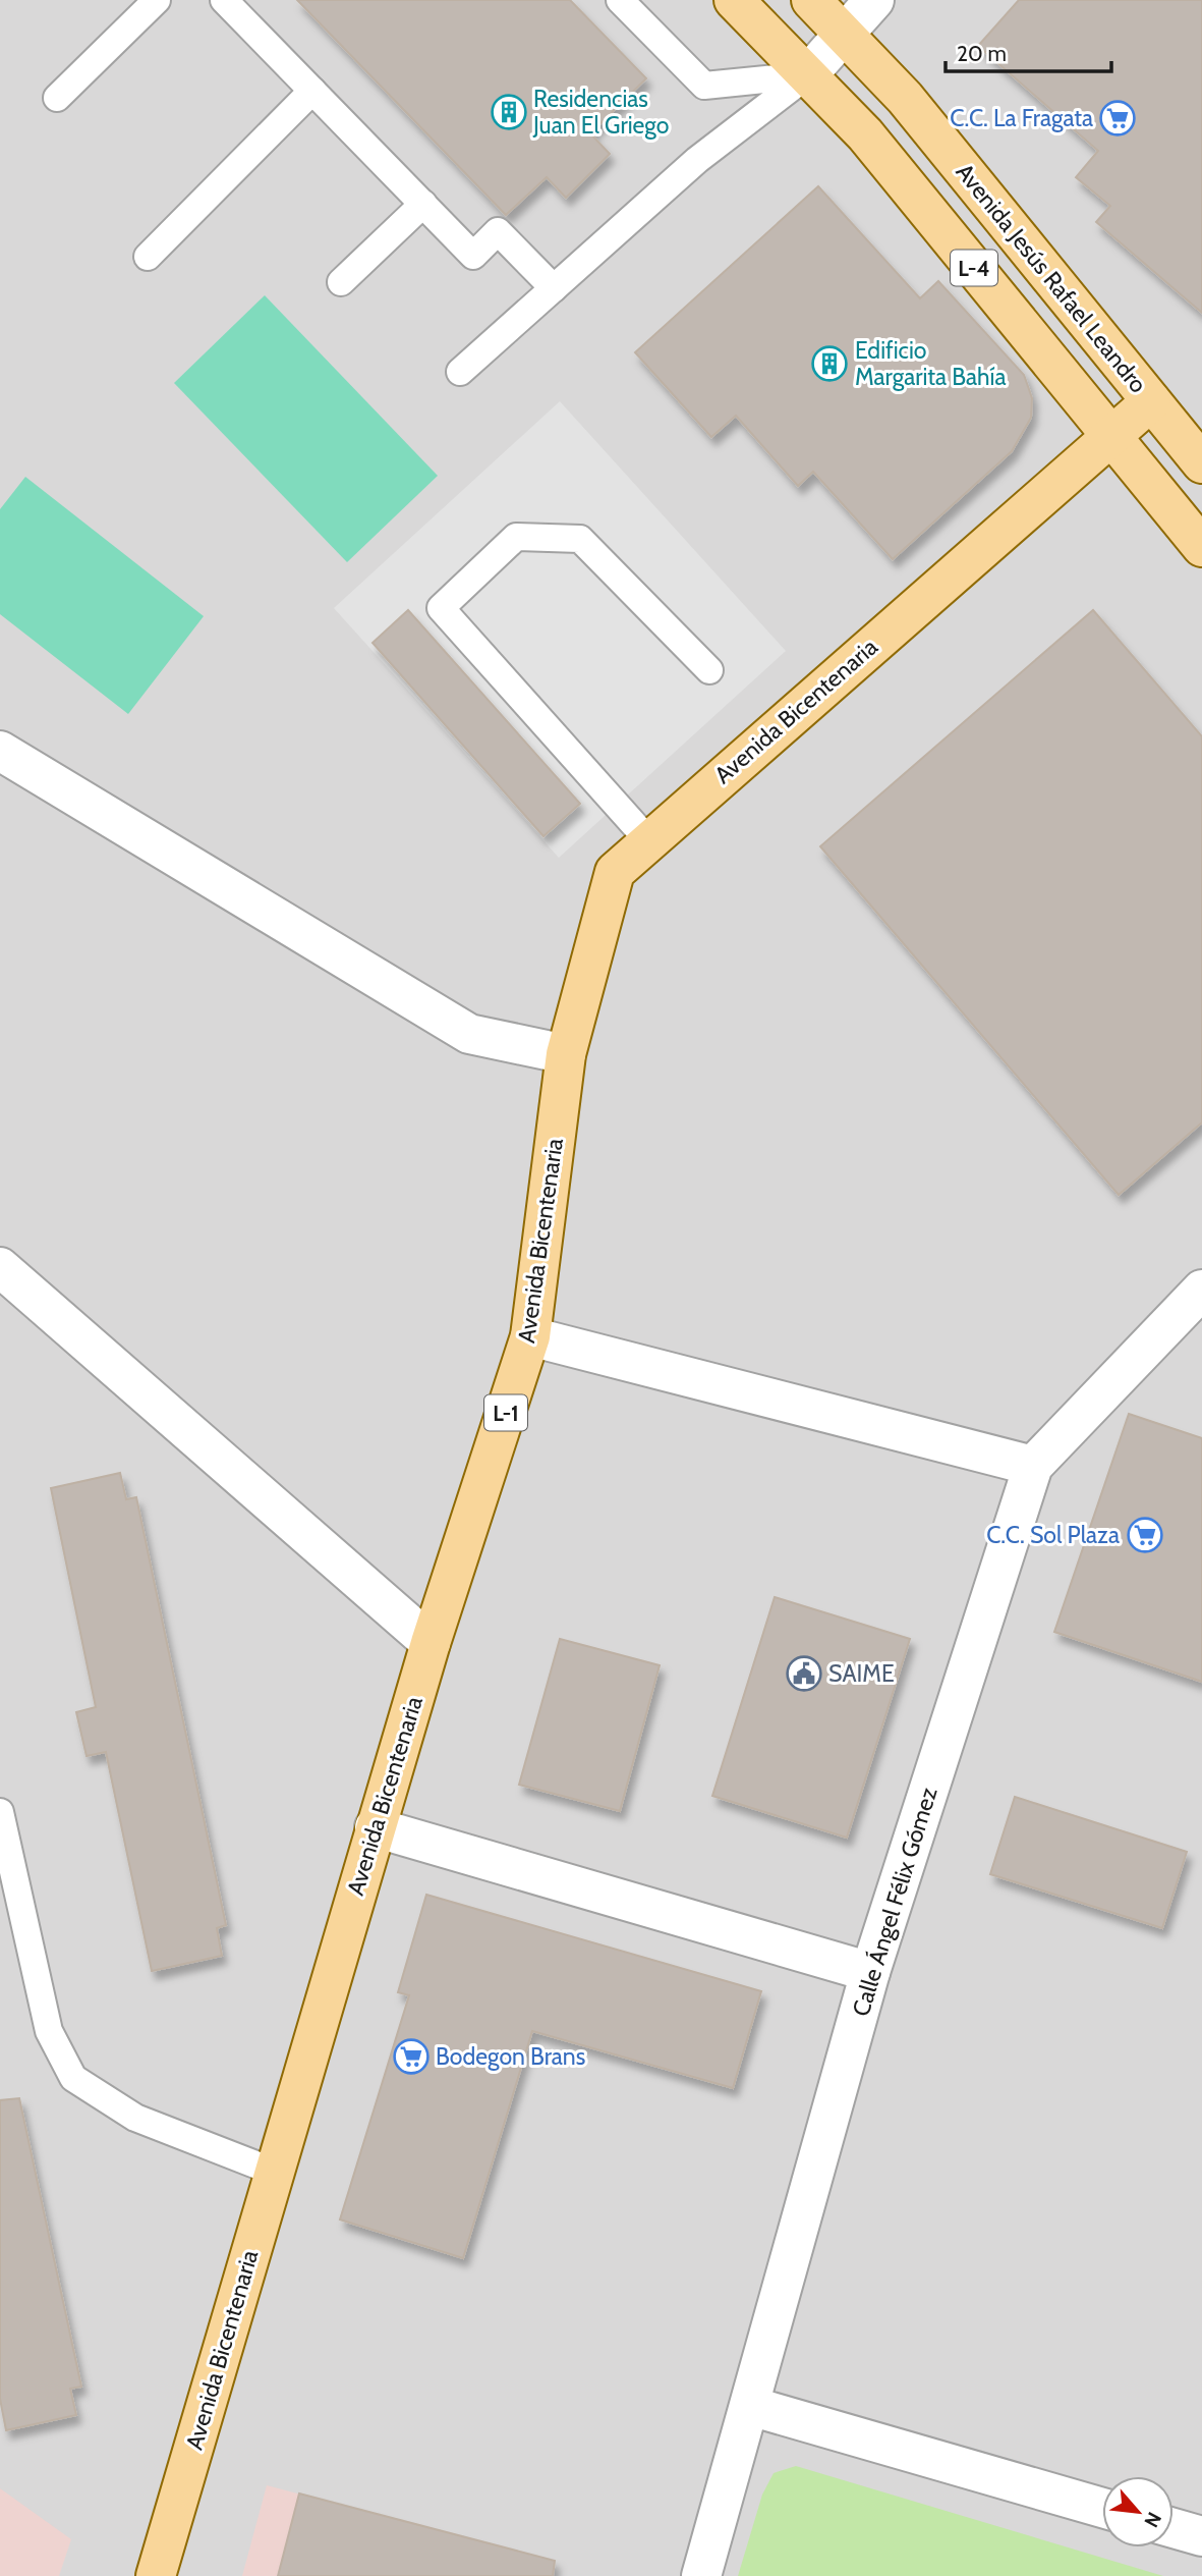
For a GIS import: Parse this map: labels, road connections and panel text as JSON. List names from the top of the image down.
{
  "streets": {
    "main road": [
      "L-4",
      "Avenida Jesús Rafael Leandro",
      "Avenida Bicentenaria",
      "L-1"
    ],
    "street": ["Calle Ángel Félix Gómez"]
  },
  "crossings": [
    ["L-4", "Avenida Bicentenaria"],
    ["Avenida Jesús Rafael Leandro", "Avenida Bicentenaria"]
  ],
  "places": {
    "building": ["Residencias Juan El Griego", "Edificio Margarita Bahía"],
    "supermarket": ["C.C. La Fragata", "C.C. Sol Plaza", "Bodegon Brans"],
    "public building": ["SAIME"]
  },
  "scale_bar": "20 m",
  "north": "bottom right"
}
